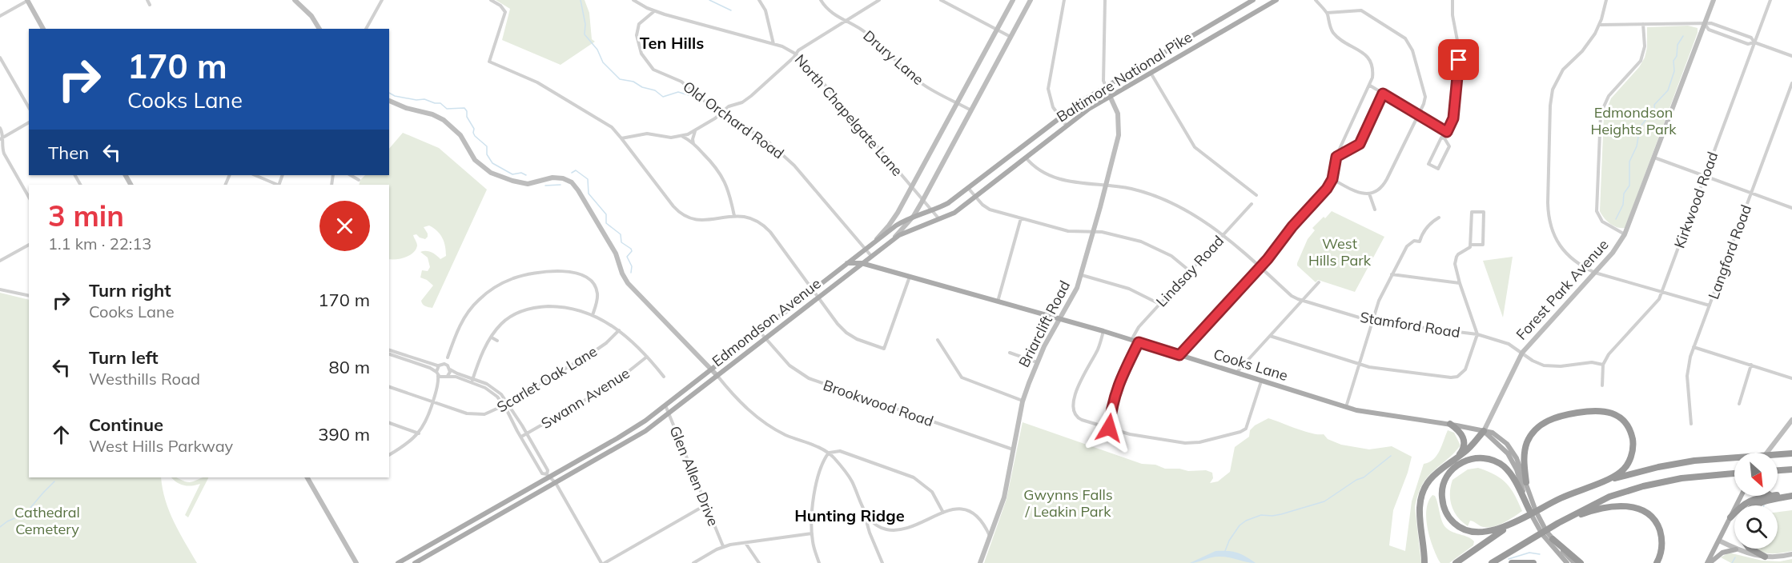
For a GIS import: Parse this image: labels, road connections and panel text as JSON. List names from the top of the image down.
{
  "streets": {
    "main road": ["Baltimore National Pike", "Edmondson Avenue", "Cooks Lane"],
    "street": [
      "Drury Lane",
      "North Chapelgate Lane",
      "Old Orchard Road",
      "Kirkwood Road",
      "Langford Road",
      "Lindsay Road",
      "Forest Park Avenue",
      "Briarclift Road",
      "Stamford Road",
      "Scarlet Oak Lane",
      "Swann Avenue",
      "Brookwood Road",
      "Glen Allen Drive"
    ]
  },
  "crossings": [
    ["Drury Lane", "Edmondson Avenue"],
    ["Baltimore National Pike", "North Chapelgate Lane"],
    ["Baltimore National Pike", "Edmondson Avenue"],
    ["Baltimore National Pike", "Briarclift Road"],
    ["Baltimore National Pike", "Stamford Road"],
    ["North Chapelgate Lane", "Old Orchard Road"],
    ["North Chapelgate Lane", "Edmondson Avenue"],
    ["Old Orchard Road", "Edmondson Avenue"],
    ["Kirkwood Road", "Stamford Road"],
    ["Lindsay Road", "Stamford Road"],
    ["Lindsay Road", "Cooks Lane"],
    ["Forest Park Avenue", "Stamford Road"],
    ["Forest Park Avenue", "Cooks Lane"],
    ["Edmondson Avenue", "Cooks Lane"],
    ["Edmondson Avenue", "Brookwood Road"],
    ["Edmondson Avenue", "Glen Allen Drive"],
    ["Briarclift Road", "Stamford Road"],
    ["Briarclift Road", "Cooks Lane"],
    ["Briarclift Road", "Brookwood Road"]
  ],
  "districts": ["Ten Hills", "Hunting Ridge"],
  "parks": [
    "Edmondson Heights Park",
    "West Hills Park",
    "Gwynns Falls / Leakin Park",
    "Cathedral Cemetery"
  ],
  "north": "bottom right",
  "page": {
    "turn": ["170 m", "Cooks Lane"],
    "then": "Then",
    "heading": ["3 min", "1.1 km · 22:13"],
    "list": [
      {
        "name": "Turn right",
        "note": "Cooks Lane",
        "value": "170 m"
      },
      {
        "name": "Turn left",
        "note": "Westhills Road",
        "value": "80 m"
      },
      {
        "name": "Continue",
        "note": "West Hills Parkway",
        "value": "390 m"
      }
    ]
  }
}
